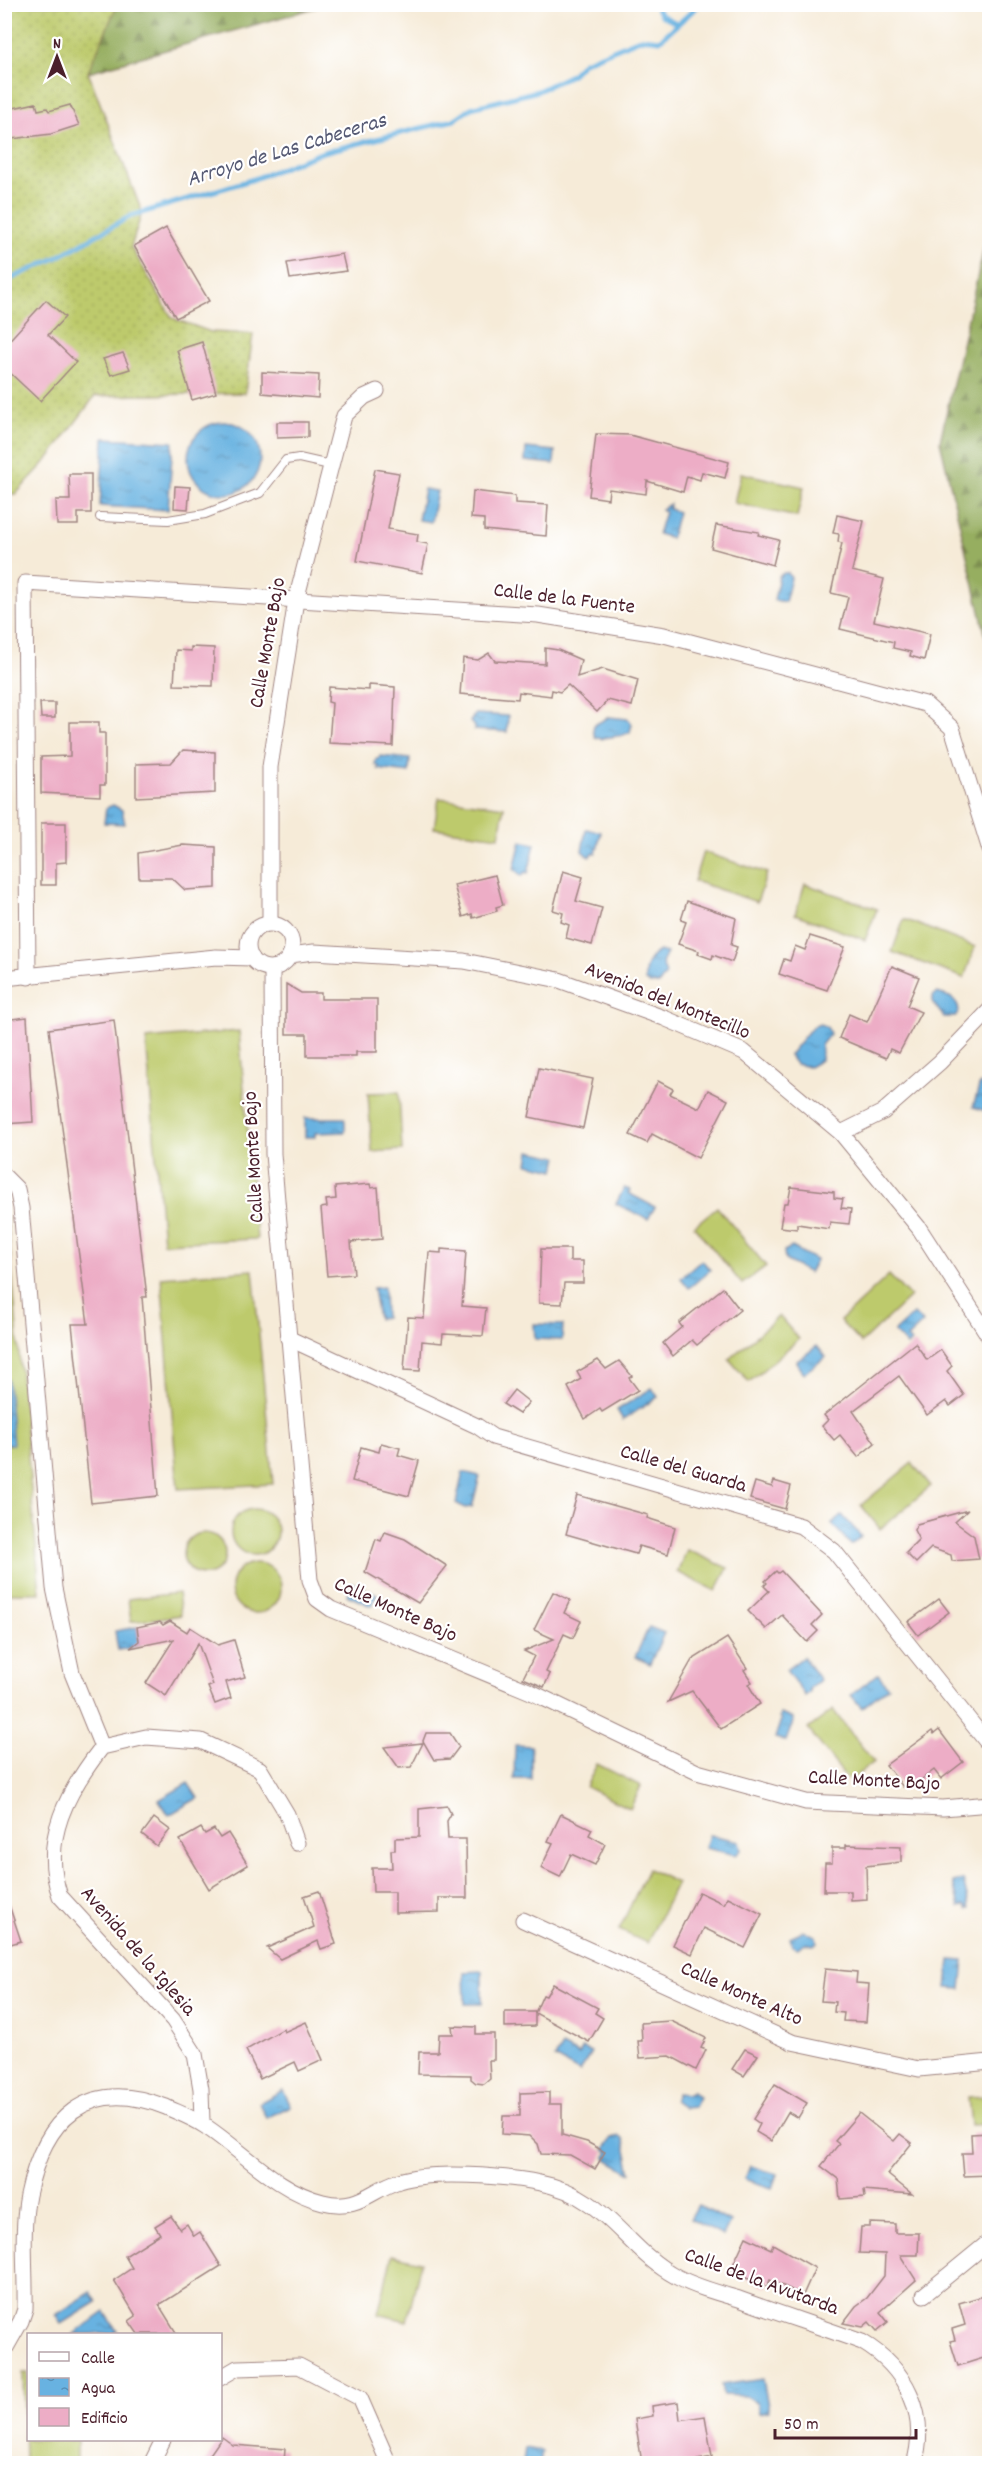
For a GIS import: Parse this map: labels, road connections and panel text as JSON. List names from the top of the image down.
{
  "streets": {
    "street": [
      "Calle de la Fuente",
      "Calle Monte Bajo",
      "Avenida del Montecillo",
      "Calle del Guarda",
      "Avenida de la Iglesia",
      "Calle Monte Alto",
      "Calle de la Avutarda"
    ]
  },
  "crossings": [
    ["Calle de la Fuente", "Calle Monte Bajo"],
    ["Calle Monte Bajo", "Avenida del Montecillo"],
    ["Calle Monte Bajo", "Calle del Guarda"],
    ["Avenida de la Iglesia", "Calle de la Avutarda"]
  ],
  "water": ["Arroyo de Las Cabeceras"],
  "legend": ["Calle", "Agua", "Edificio"],
  "scale_bar": "50 m",
  "north": "top"
}
